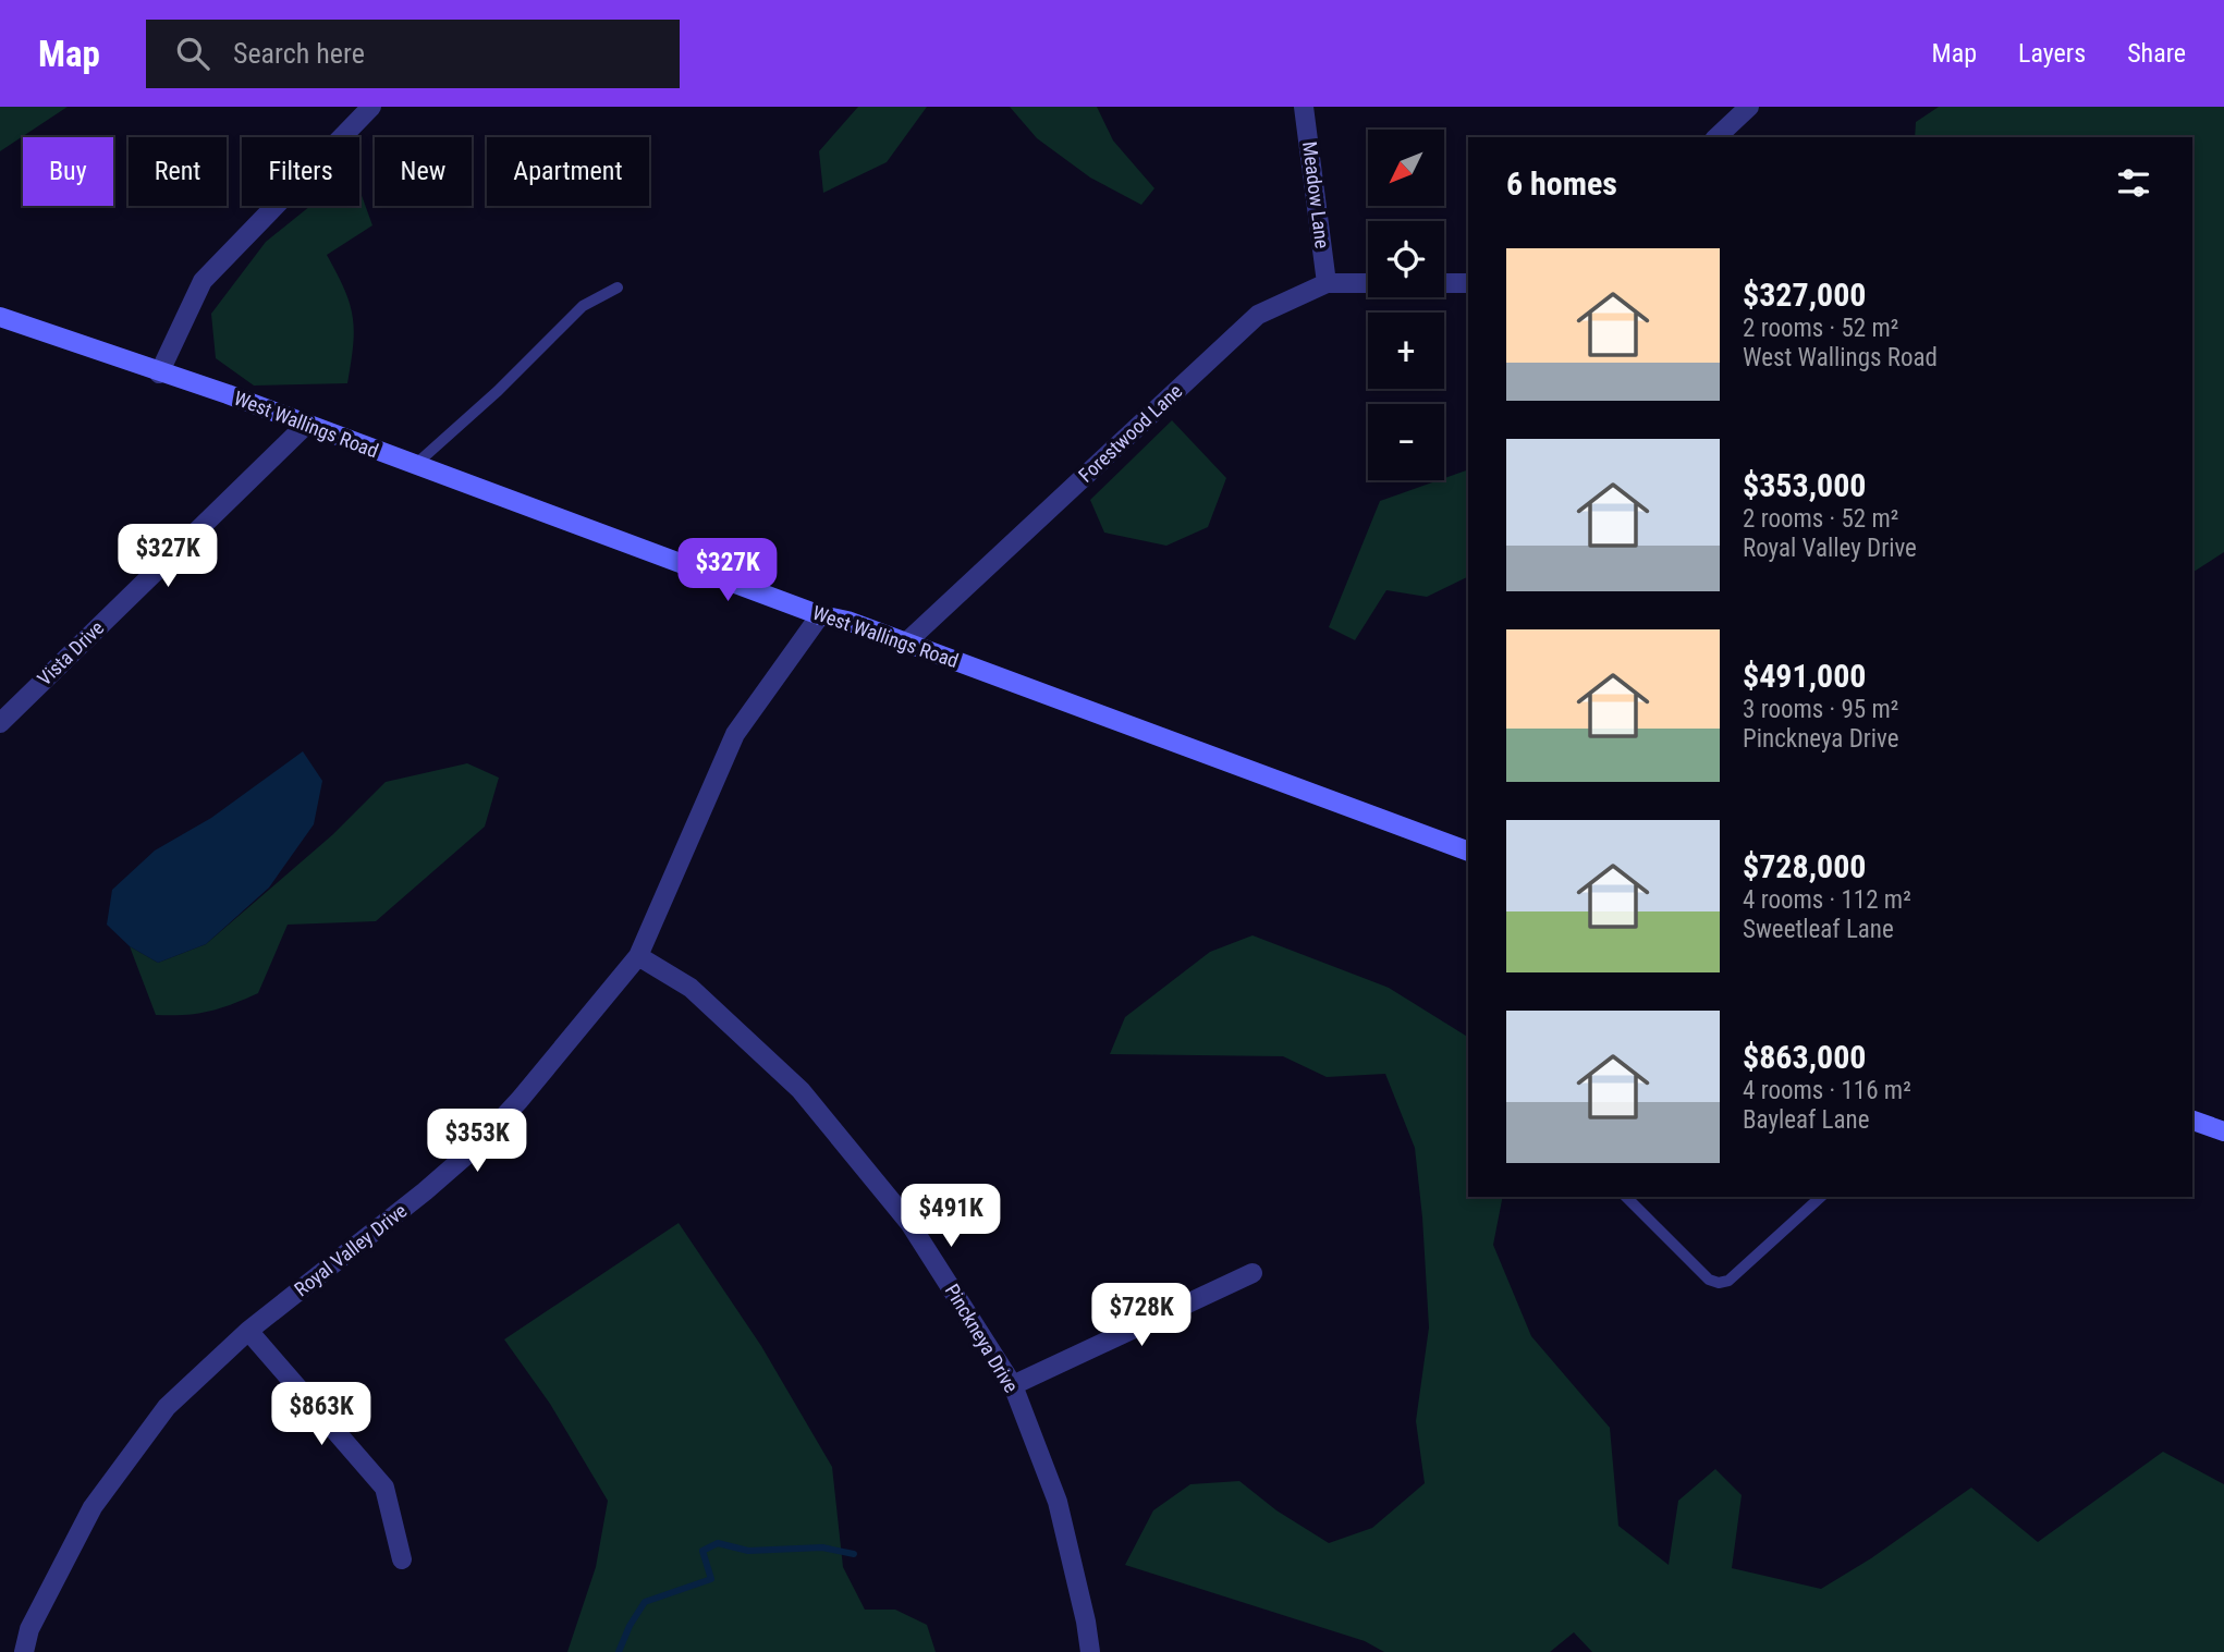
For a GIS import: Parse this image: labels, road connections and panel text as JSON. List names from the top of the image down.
{
  "streets": {
    "street": [
      "Meadow Lane",
      "West Wallings Road",
      "Forestwood Lane",
      "Vista Drive",
      "Royal Valley Drive",
      "Pinckneya Drive"
    ]
  },
  "crossings": [
    ["Meadow Lane", "Forestwood Lane"],
    ["West Wallings Road", "Forestwood Lane"],
    ["West Wallings Road", "Vista Drive"],
    ["West Wallings Road", "Royal Valley Drive"],
    ["Royal Valley Drive", "Pinckneya Drive"]
  ],
  "north": "bottom left",
  "page": {
    "header": "Map",
    "search": "Search here",
    "nav": ["Map", "Layers", "Share"],
    "map_buttons": ["+", "−"],
    "chip": [
      "Buy",
      "Rent",
      "Filters",
      "New",
      "Apartment"
    ],
    "heading": "6 homes",
    "list": [
      {
        "name": "$327,000",
        "note": "2 rooms · 52 m² · West Wallings Road"
      },
      {
        "name": "$353,000",
        "note": "2 rooms · 52 m² · Royal Valley Drive"
      },
      {
        "name": "$491,000",
        "note": "3 rooms · 95 m² · Pinckneya Drive"
      },
      {
        "name": "$728,000",
        "note": "4 rooms · 112 m² · Sweetleaf Lane"
      },
      {
        "name": "$863,000",
        "note": "4 rooms · 116 m² · Bayleaf Lane"
      }
    ],
    "price": [
      "$327K",
      "$327K",
      "$353K",
      "$491K",
      "$728K",
      "$863K"
    ]
  }
}
